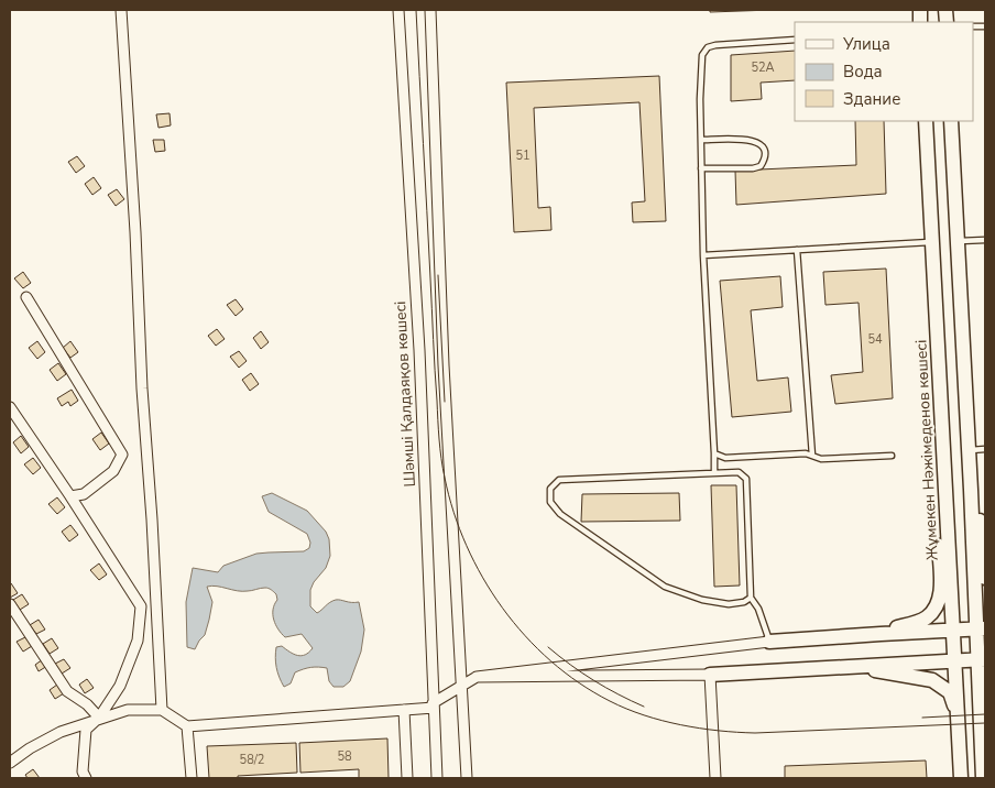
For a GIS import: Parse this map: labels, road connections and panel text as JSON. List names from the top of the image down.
{
  "streets": {
    "main road": ["Жұмекен Нәжімеденов көшесі"],
    "street": ["Шәмші Қалдаяқов көшесі"]
  },
  "house_numbers": [
    "52А",
    "51",
    "54",
    "58",
    "58/2"
  ],
  "legend": ["Улица", "Вода", "Здание"]
}
